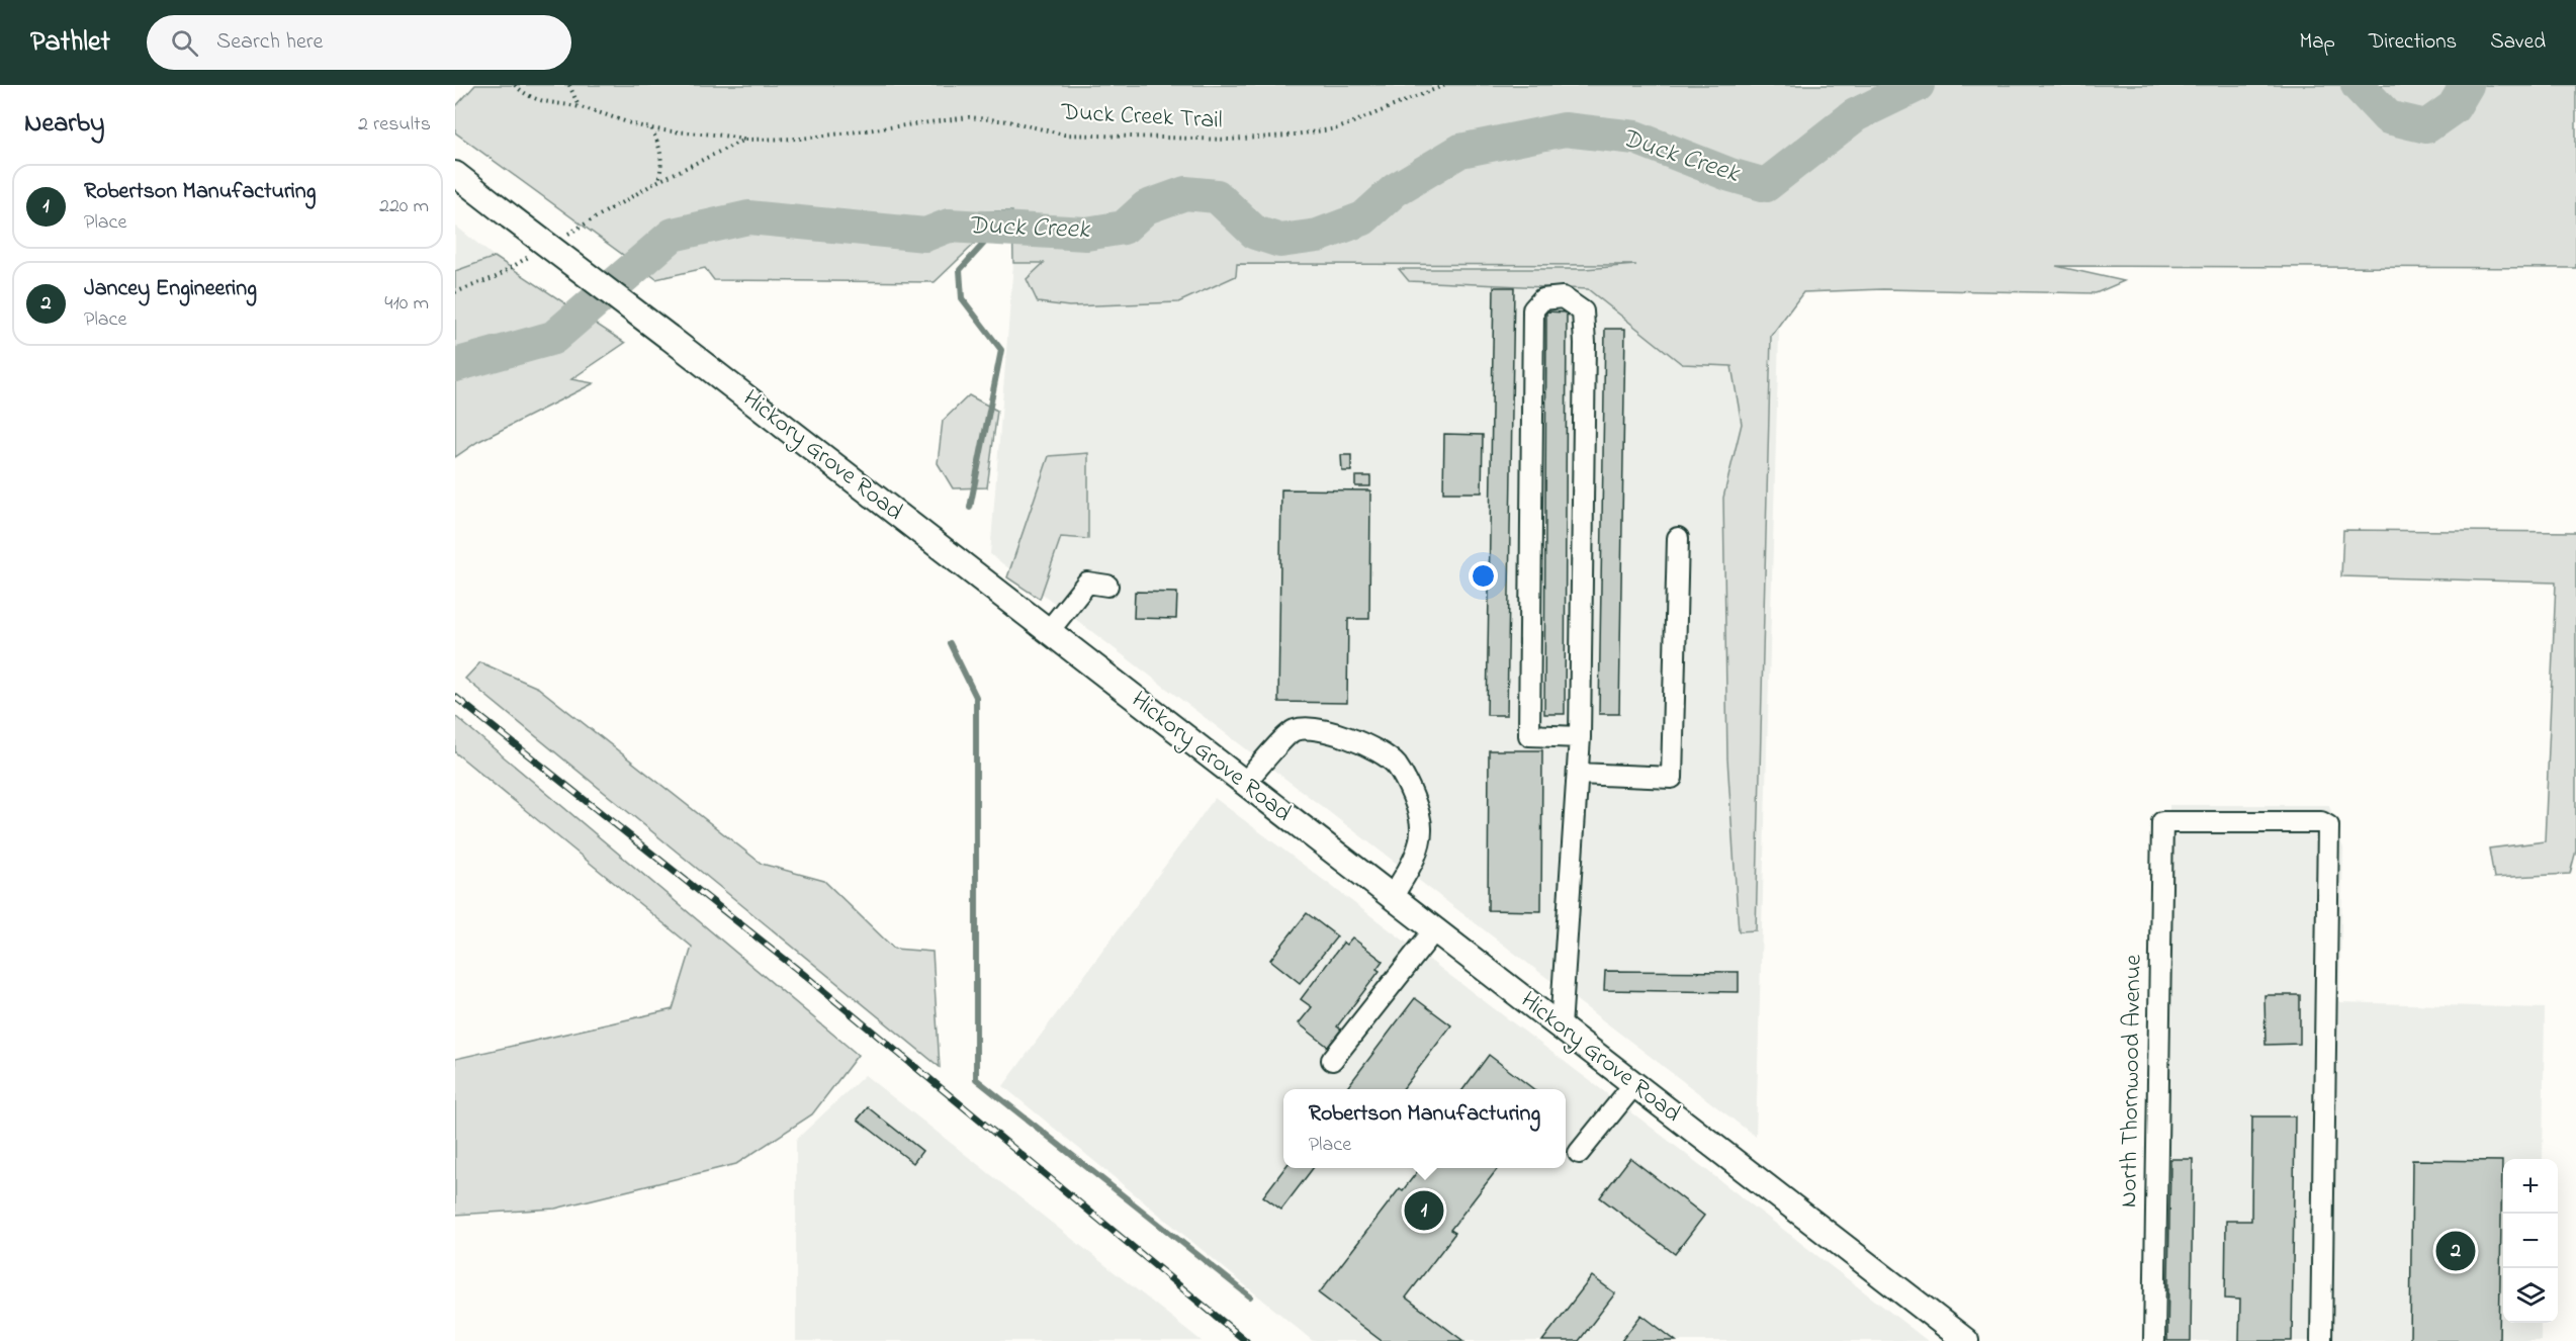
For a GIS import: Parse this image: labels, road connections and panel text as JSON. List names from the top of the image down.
{
  "streets": {
    "main road": ["Hickory Grove Road"],
    "street": ["North Thornwood Avenue"],
    "path": ["Duck Creek Trail"]
  },
  "water": ["Duck Creek"],
  "page": {
    "header": "Pathlet",
    "search": "Search here",
    "nav": ["Map", "Directions", "Saved"],
    "heading": ["Nearby", "2 results"],
    "list": [
      {
        "mark": "1",
        "name": "Robertson Manufacturing",
        "note": "Place",
        "value": "220 m"
      },
      {
        "mark": "2",
        "name": "Jancey Engineering",
        "note": "Place",
        "value": "410 m"
      }
    ],
    "popup": ["Robertson Manufacturing", "Place"],
    "map_buttons": ["+", "−"],
    "pins": ["1", "2"]
  }
}
